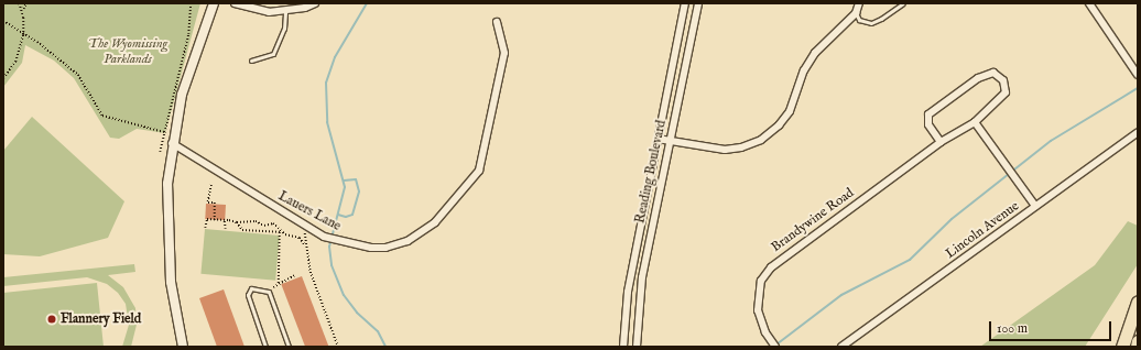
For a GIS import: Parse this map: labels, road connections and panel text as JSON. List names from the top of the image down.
{
  "streets": {
    "street": [
      "Reading Boulevard",
      "Lauers Lane",
      "Brandywine Road",
      "Lincoln Avenue"
    ]
  },
  "parks": ["The Wyomissing Parklands"],
  "places": ["Flannery Field"],
  "scale_bar": "100 m"
}
